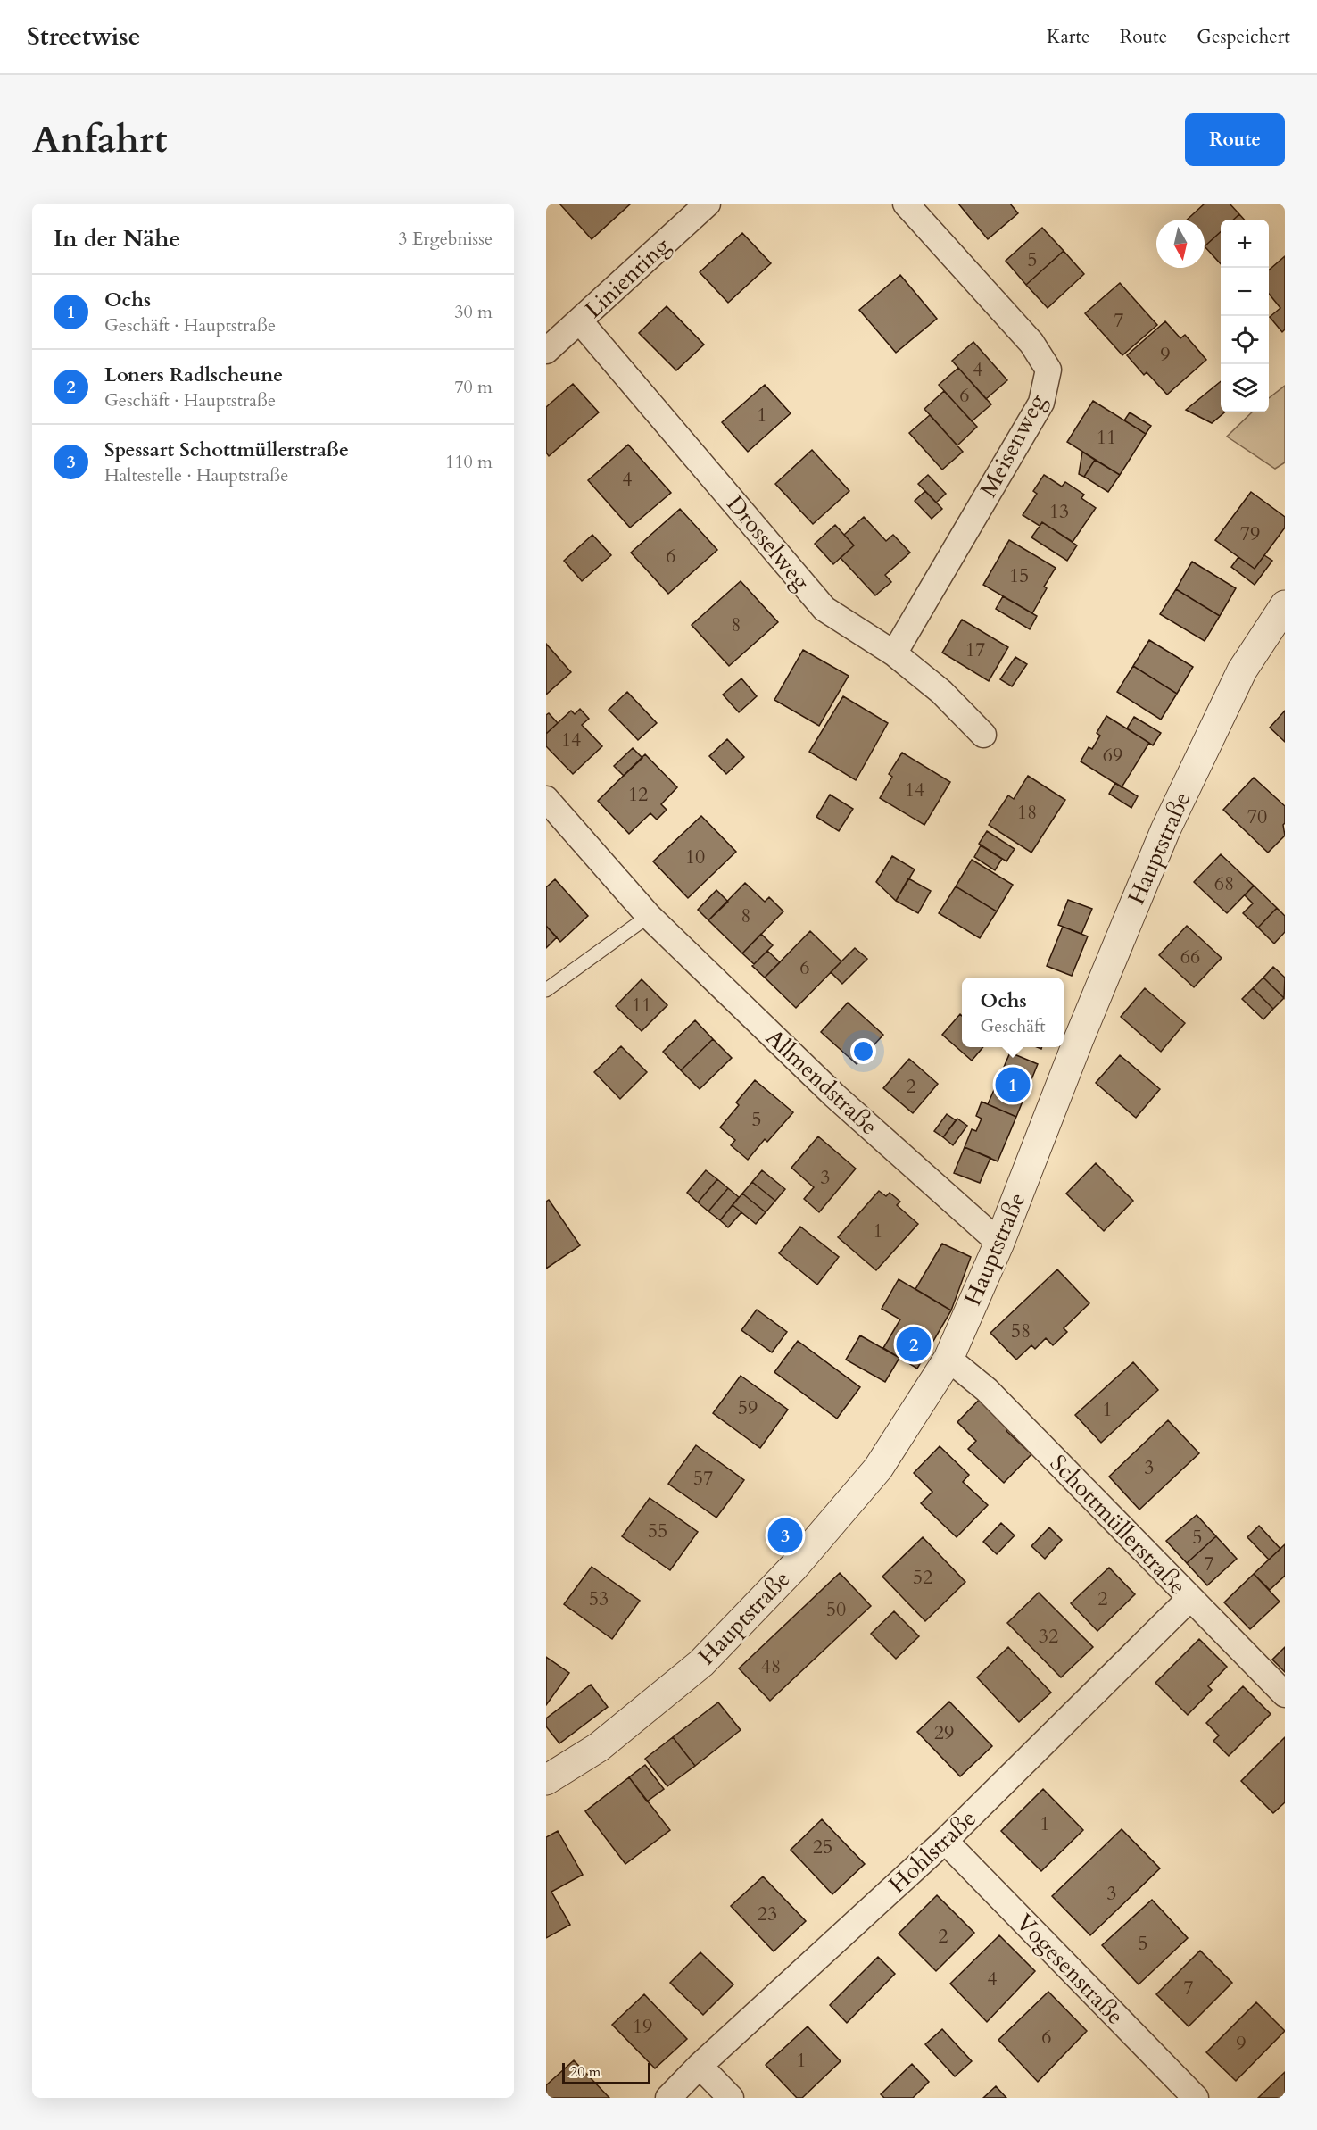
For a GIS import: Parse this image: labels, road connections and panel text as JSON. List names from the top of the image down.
{
  "streets": {
    "street": [
      "Linienring",
      "Meisenweg",
      "Drosselweg",
      "Hauptstraße",
      "Allmendstraße",
      "Schottmüllerstraße",
      "Hohlstraße",
      "Vogesenstraße"
    ]
  },
  "crossings": [
    ["Linienring", "Drosselweg"],
    ["Meisenweg", "Drosselweg"],
    ["Hauptstraße", "Allmendstraße"],
    ["Hauptstraße", "Schottmüllerstraße"],
    ["Schottmüllerstraße", "Hohlstraße"],
    ["Hohlstraße", "Vogesenstraße"]
  ],
  "house_numbers": [
    "5",
    "7",
    "9",
    "4",
    "6",
    "1",
    "11",
    "4",
    "13",
    "79",
    "6",
    "15",
    "8",
    "17",
    "14",
    "69",
    "14",
    "12",
    "18",
    "70",
    "10",
    "68",
    "8",
    "66",
    "6",
    "11",
    "2",
    "5",
    "3",
    "1",
    "58",
    "59",
    "1",
    "3",
    "57",
    "55",
    "5",
    "7",
    "52",
    "53",
    "2",
    "50",
    "32",
    "48",
    "29",
    "1",
    "25",
    "3",
    "23",
    "2",
    "5",
    "4",
    "7",
    "19",
    "6",
    "9",
    "1"
  ],
  "scale_bar": "20 m",
  "north": "bottom",
  "page": {
    "header": "Streetwise",
    "nav": ["Karte", "Route", "Gespeichert"],
    "buttons": "Route",
    "title": "Anfahrt",
    "heading": ["In der Nähe", "3 Ergebnisse"],
    "map_buttons": ["+", "−"],
    "list": [
      {
        "mark": "1",
        "name": "Ochs",
        "note": "Geschäft · Hauptstraße",
        "value": "30 m"
      },
      {
        "mark": "2",
        "name": "Loners Radlscheune",
        "note": "Geschäft · Hauptstraße",
        "value": "70 m"
      },
      {
        "mark": "3",
        "name": "Spessart Schottmüllerstraße",
        "note": "Haltestelle · Hauptstraße",
        "value": "110 m"
      }
    ],
    "popup": ["Ochs", "Geschäft"],
    "pins": ["1", "2", "3"],
    "scale": "20 m"
  }
}
